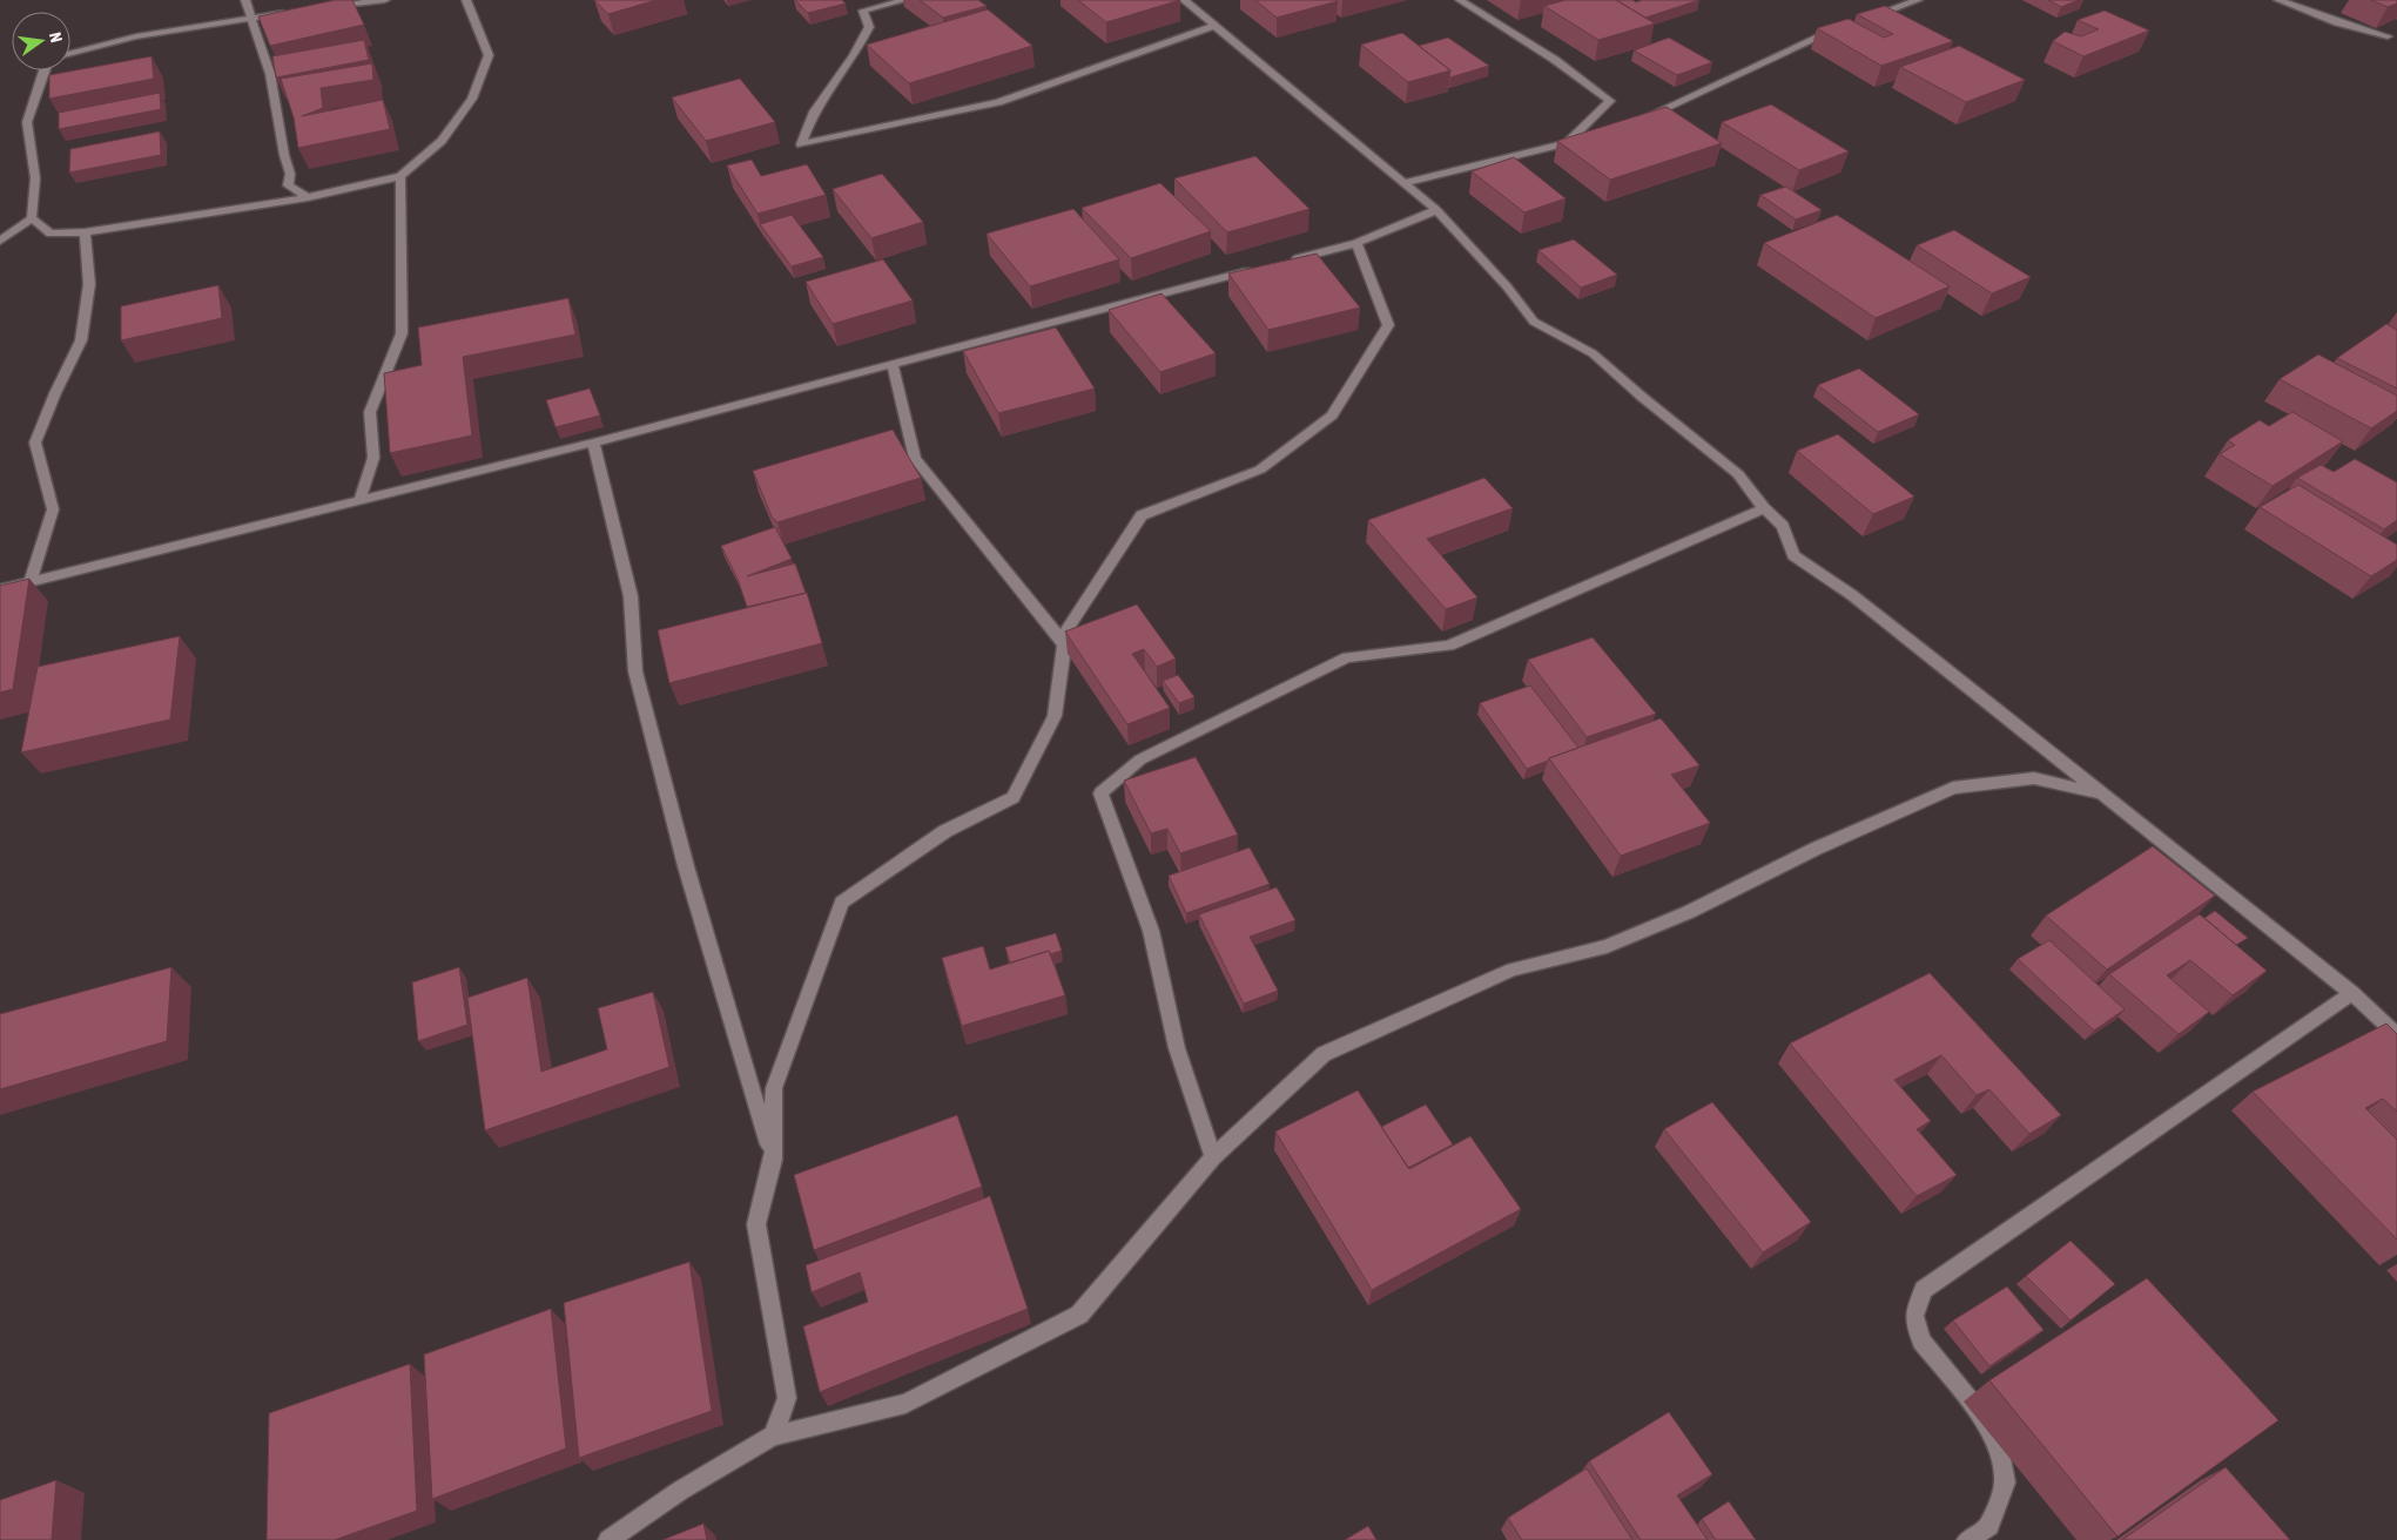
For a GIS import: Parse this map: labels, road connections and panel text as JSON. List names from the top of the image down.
{
  "north": "right"
}
